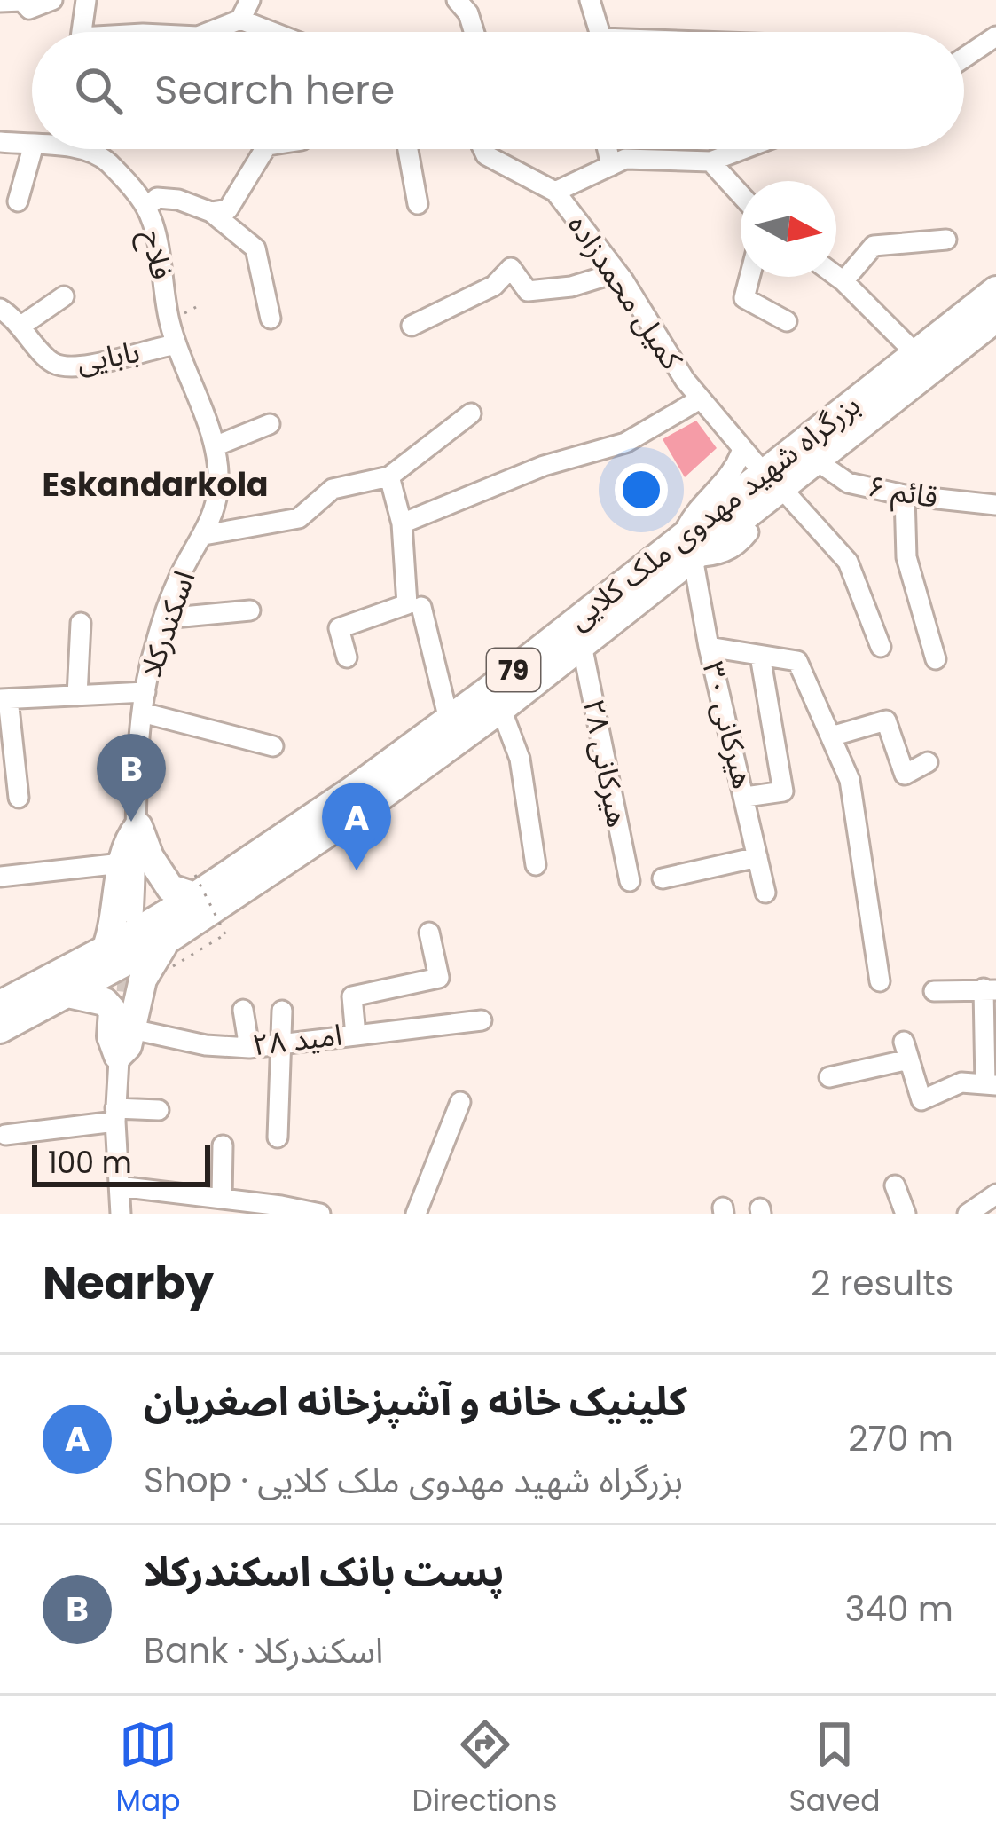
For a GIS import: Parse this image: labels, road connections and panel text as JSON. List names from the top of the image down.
{
  "streets": {
    "highway": ["بزرگراه شهید مهدوی ملک کلایی", "79"],
    "street": [
      "فلاح",
      "کمیل محمدزاده",
      "بابایی",
      "قائم ۶",
      "اسکندرکلا",
      "هیرکانی ۳۰",
      "هیرکانی ۲۸",
      "امید ۲۸"
    ]
  },
  "crossings": [
    ["فلاح", "بابایی"],
    ["فلاح", "اسکندرکلا"],
    ["کمیل محمدزاده", "بزرگراه شهید مهدوی ملک کلایی"],
    ["بابایی", "اسکندرکلا"],
    ["قائم ۶", "بزرگراه شهید مهدوی ملک کلایی"],
    ["بزرگراه شهید مهدوی ملک کلایی", "هیرکانی ۳۰"],
    ["بزرگراه شهید مهدوی ملک کلایی", "هیرکانی ۲۸"]
  ],
  "districts": ["Eskandarkola"],
  "scale_bar": "100 m",
  "north": "right",
  "page": {
    "search": "Search here",
    "pins": ["B", "A"],
    "scale": "100 m",
    "heading": ["Nearby", "2 results"],
    "list": [
      {
        "mark": "A",
        "name": "کلینیک خانه و آشپزخانه اصغریان",
        "note": "Shop · بزرگراه شهید مهدوی ملک کلایی",
        "value": "270 m"
      },
      {
        "mark": "B",
        "name": "پست بانک اسکندرکلا",
        "note": "Bank · اسکندرکلا",
        "value": "340 m"
      }
    ],
    "nav": ["Map", "Directions", "Saved"]
  }
}
